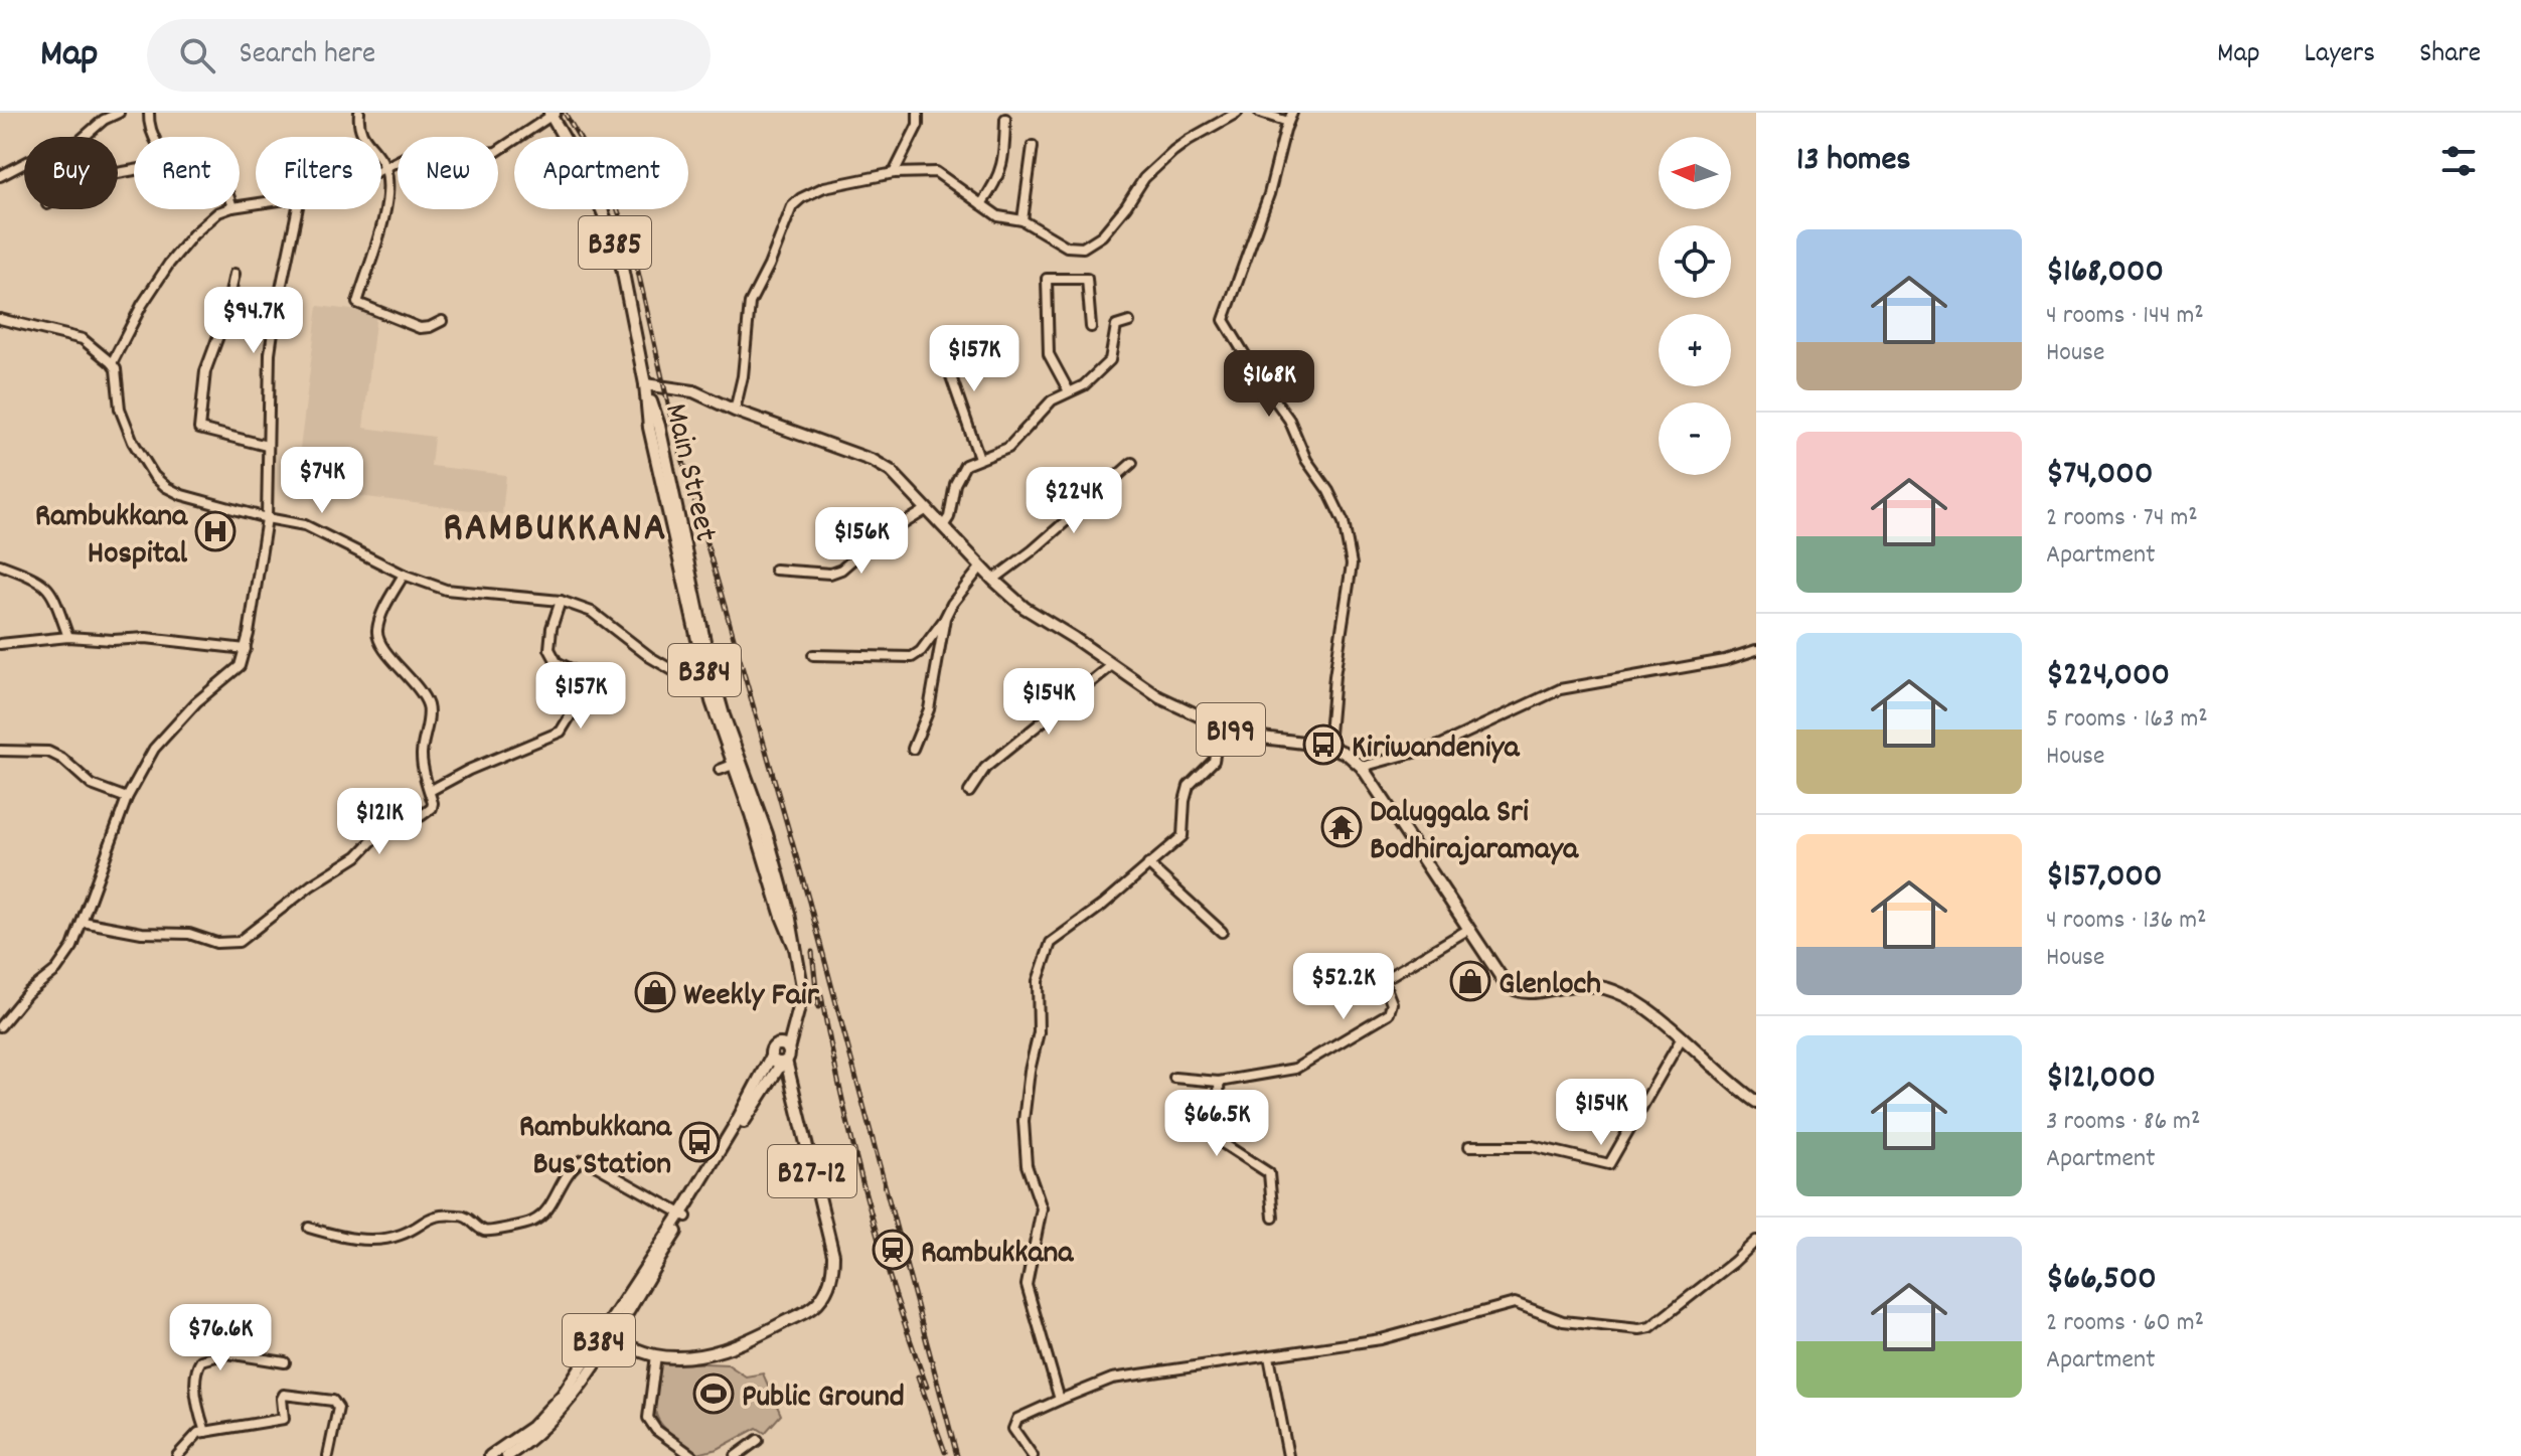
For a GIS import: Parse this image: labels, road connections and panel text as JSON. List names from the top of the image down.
{
  "streets": {
    "main road": [
      "B385",
      "Main Street",
      "B384",
      "B199",
      "B27-12"
    ]
  },
  "crossings": [
    ["B385", "Main Street"],
    ["B385", "B199"],
    ["Main Street", "B384"],
    ["Main Street", "B199"],
    ["Main Street", "B27-12"],
    ["B384", "B27-12"]
  ],
  "districts": ["RAMBUKKANA"],
  "places": {
    "hospital": ["Rambukkana Hospital"],
    "bus stop": ["Kiriwandeniya", "Rambukkana Bus Station"],
    "temple": ["Daluggala Sri Bodhirajaramaya"],
    "shop": ["Glenloch", "Weekly Fair"],
    "station": ["Rambukkana"],
    "sports": ["Public Ground"]
  },
  "north": "left",
  "page": {
    "header": "Map",
    "search": "Search here",
    "nav": ["Map", "Layers", "Share"],
    "heading": "13 homes",
    "map_buttons": ["+", "−"],
    "chip": [
      "Buy",
      "Rent",
      "Filters",
      "New",
      "Apartment"
    ],
    "list": [
      {
        "name": "$168,000",
        "note": "4 rooms · 144 m² · House"
      },
      {
        "name": "$74,000",
        "note": "2 rooms · 74 m² · Apartment"
      },
      {
        "name": "$224,000",
        "note": "5 rooms · 163 m² · House"
      },
      {
        "name": "$157,000",
        "note": "4 rooms · 136 m² · House"
      },
      {
        "name": "$121,000",
        "note": "3 rooms · 86 m² · Apartment"
      },
      {
        "name": "$66,500",
        "note": "2 rooms · 60 m² · Apartment"
      }
    ],
    "price": [
      "$94.7K",
      "$157K",
      "$168K",
      "$74K",
      "$224K",
      "$156K",
      "$157K",
      "$154K",
      "$121K",
      "$52.2K",
      "$154K",
      "$66.5K",
      "$76.6K"
    ]
  }
}
